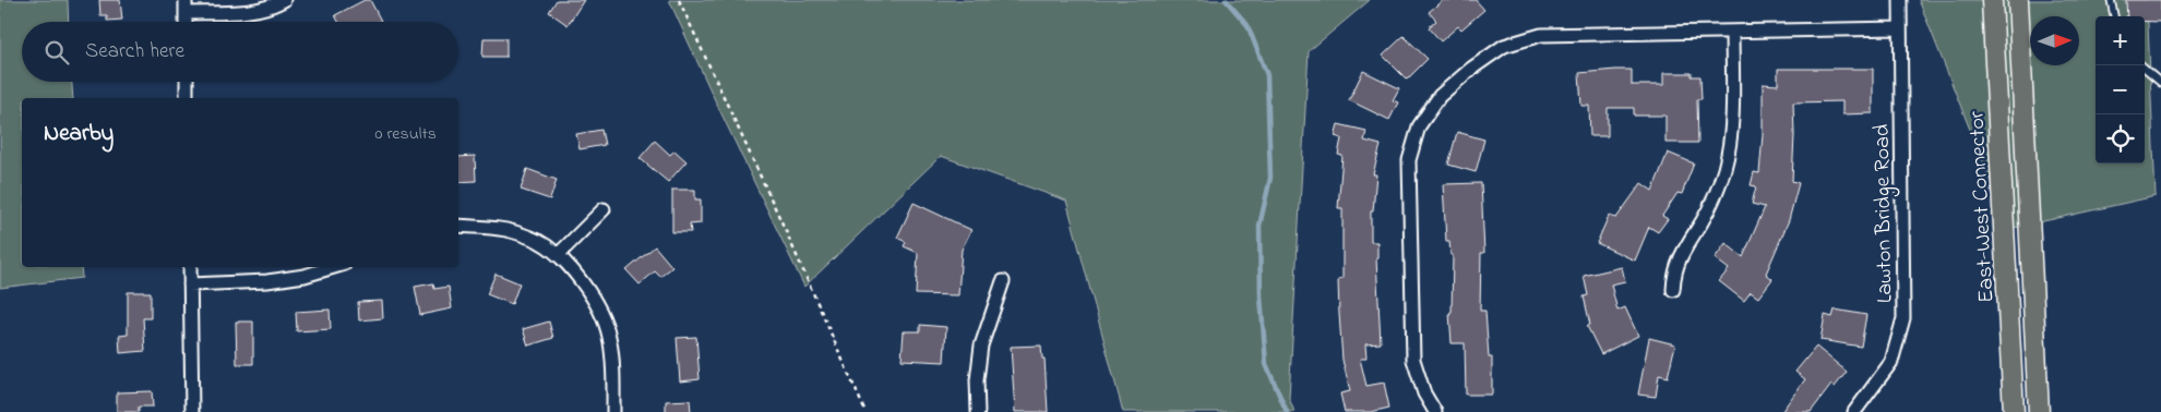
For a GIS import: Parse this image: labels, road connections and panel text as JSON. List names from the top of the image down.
{
  "streets": {
    "main road": ["East-West Connector"],
    "street": ["Lawton Bridge Road"]
  },
  "north": "right",
  "page": {
    "map_buttons": ["+", "−"],
    "search": "Search here",
    "heading": ["Nearby", "0 results"]
  }
}
